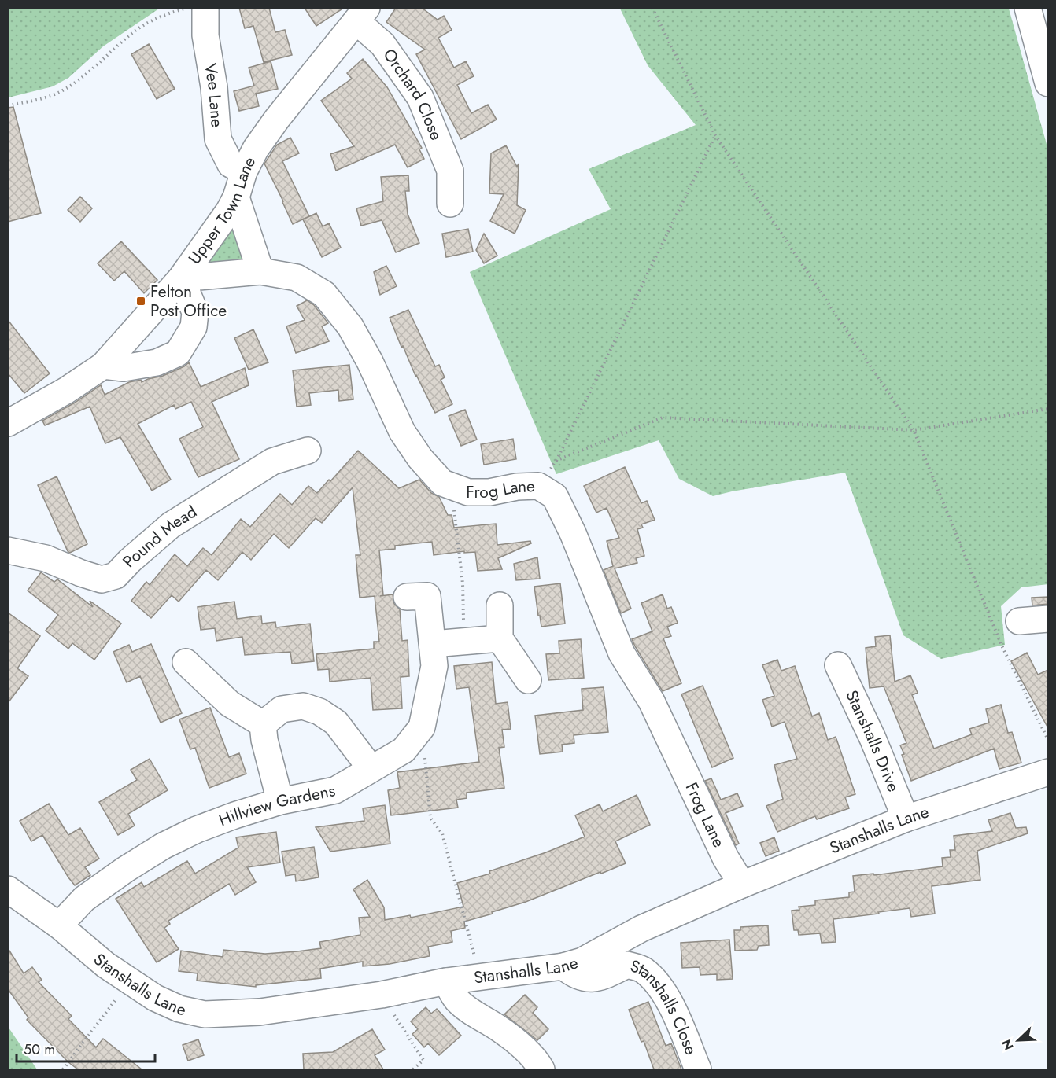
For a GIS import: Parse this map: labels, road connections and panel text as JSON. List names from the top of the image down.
{
  "streets": {
    "street": [
      "Vee Lane",
      "Orchard Close",
      "Upper Town Lane",
      "Frog Lane",
      "Pound Mead",
      "Stanshalls Drive",
      "Hillview Gardens",
      "Stanshalls Lane",
      "Stanshalls Close"
    ]
  },
  "crossings": [
    ["Vee Lane", "Upper Town Lane"],
    ["Orchard Close", "Upper Town Lane"],
    ["Upper Town Lane", "Frog Lane"],
    ["Frog Lane", "Stanshalls Lane"],
    ["Stanshalls Drive", "Stanshalls Lane"],
    ["Hillview Gardens", "Stanshalls Lane"],
    ["Stanshalls Lane", "Stanshalls Close"]
  ],
  "places": {
    "transit": ["Felton Post Office"]
  },
  "scale_bar": "50 m",
  "north": "bottom left"
}
